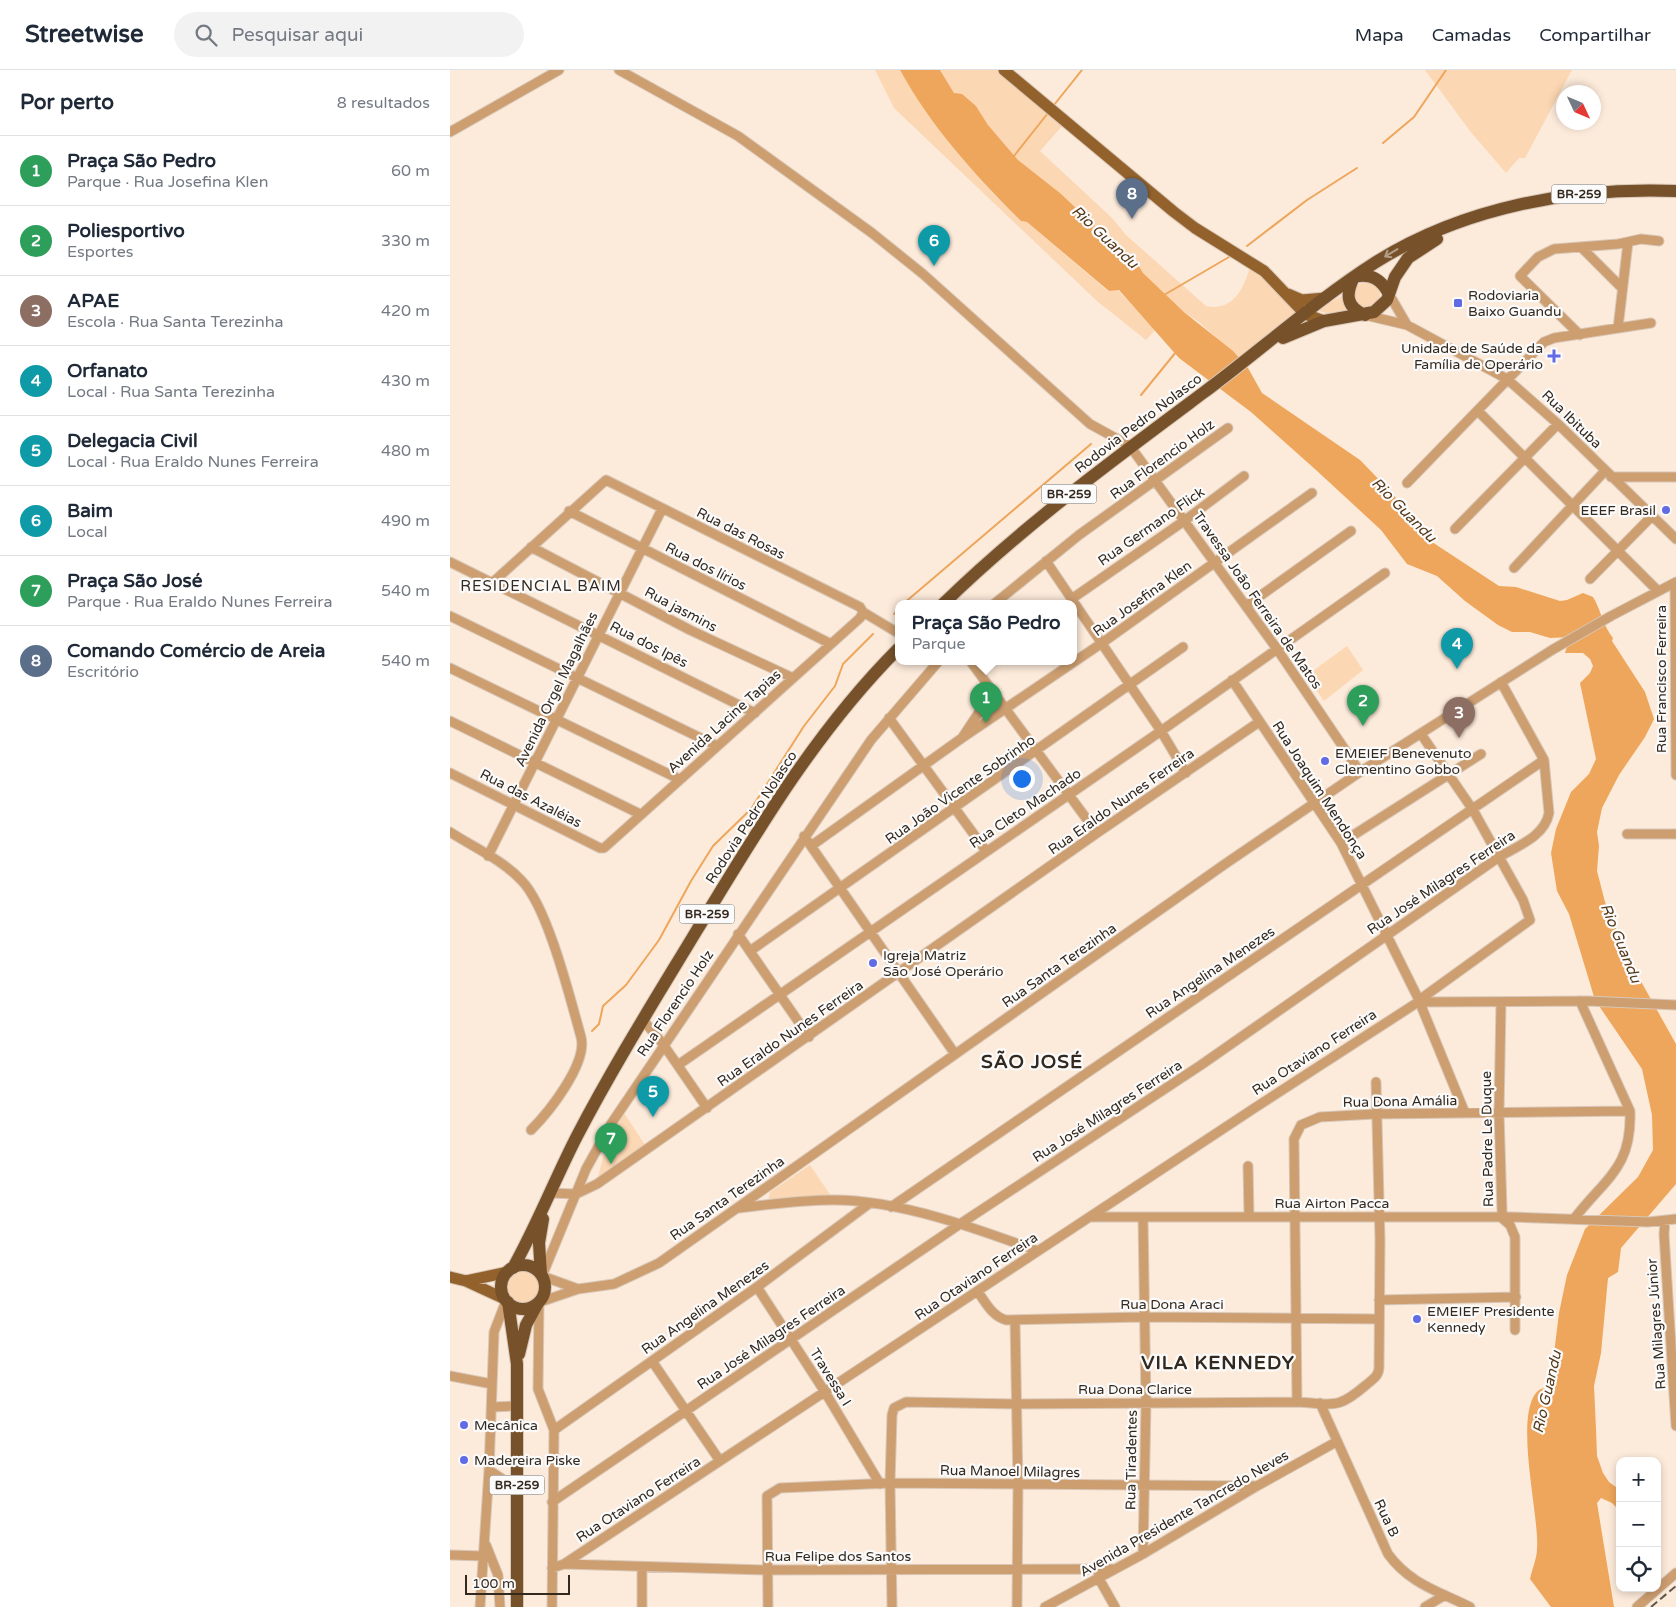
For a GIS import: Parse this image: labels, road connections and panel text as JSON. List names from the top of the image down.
{
  "streets": {
    "highway": ["BR-259", "Rodovia Pedro Nolasco"],
    "street": [
      "Rua Ibituba",
      "Rua Florencio Holz",
      "Rua Germano Flick",
      "Rua das Rosas",
      "Rua dos lírios",
      "Rua Josefina Klen",
      "Travessa João Ferreira de Matos",
      "Rua jasmins",
      "Rua dos Ipês",
      "Rua Francisco Ferreira",
      "Avenida Orgel Magalhães",
      "Avenida Lacine Tapias",
      "Rua João Vicente Sobrinho",
      "Rua Joaquim Mendonça",
      "Rua das Azaléias",
      "Rua Eraldo Nunes Ferreira",
      "Rua Cleto Machado",
      "Rua José Milagres Ferreira",
      "Rua Santa Terezinha",
      "Rua Angelina Menezes",
      "Rua Otaviano Ferreira",
      "Rua Dona Amália",
      "Rua Padre Le Duque",
      "Rua Airton Pacca",
      "Rua Dona Araci",
      "Rua Milagres Júnior",
      "Travessa I",
      "Rua Dona Clarice",
      "Rua Tiradentes",
      "Rua Manoel Milagres",
      "Avenida Presidente Tancredo Neves",
      "Rua B",
      "Rua Felipe dos Santos"
    ]
  },
  "crossings": [
    ["BR-259", "Rodovia Pedro Nolasco"],
    ["BR-259", "Rua Florencio Holz"],
    ["BR-259", "Rua Santa Terezinha"],
    ["Rua Ibituba", "Rodovia Pedro Nolasco"],
    ["Rodovia Pedro Nolasco", "Rua Florencio Holz"],
    ["Rodovia Pedro Nolasco", "Travessa João Ferreira de Matos"],
    ["Rodovia Pedro Nolasco", "Rua Eraldo Nunes Ferreira"],
    ["Rodovia Pedro Nolasco", "Rua Santa Terezinha"],
    ["Rua Florencio Holz", "Travessa João Ferreira de Matos"],
    ["Rua Florencio Holz", "Rua Eraldo Nunes Ferreira"],
    ["Rua Florencio Holz", "Rua Santa Terezinha"],
    ["Rua Germano Flick", "Travessa João Ferreira de Matos"],
    ["Rua das Rosas", "Rua dos lírios"],
    ["Rua das Rosas", "Avenida Orgel Magalhães"],
    ["Rua das Rosas", "Avenida Lacine Tapias"],
    ["Rua dos lírios", "Avenida Orgel Magalhães"],
    ["Rua dos lírios", "Avenida Lacine Tapias"],
    ["Rua Josefina Klen", "Travessa João Ferreira de Matos"],
    ["Travessa João Ferreira de Matos", "Rua Cleto Machado"],
    ["Travessa João Ferreira de Matos", "Rua Santa Terezinha"],
    ["Rua jasmins", "Avenida Orgel Magalhães"],
    ["Rua jasmins", "Avenida Lacine Tapias"],
    ["Rua dos Ipês", "Avenida Orgel Magalhães"],
    ["Rua dos Ipês", "Avenida Lacine Tapias"],
    ["Rua Francisco Ferreira", "Rua Santa Terezinha"],
    ["Avenida Orgel Magalhães", "Rua das Azaléias"],
    ["Avenida Lacine Tapias", "Rua das Azaléias"],
    ["Rua Joaquim Mendonça", "Rua Eraldo Nunes Ferreira"],
    ["Rua Joaquim Mendonça", "Rua Cleto Machado"],
    ["Rua Joaquim Mendonça", "Rua José Milagres Ferreira"],
    ["Rua Joaquim Mendonça", "Rua Santa Terezinha"],
    ["Rua Joaquim Mendonça", "Rua Angelina Menezes"],
    ["Rua Joaquim Mendonça", "Rua Otaviano Ferreira"],
    ["Rua Joaquim Mendonça", "Rua Dona Amália"],
    ["Rua José Milagres Ferreira", "Rua Santa Terezinha"],
    ["Rua José Milagres Ferreira", "Rua Angelina Menezes"],
    ["Rua José Milagres Ferreira", "Rua Otaviano Ferreira"],
    ["Rua José Milagres Ferreira", "Travessa I"],
    ["Rua Angelina Menezes", "Travessa I"],
    ["Rua Otaviano Ferreira", "Rua Airton Pacca"],
    ["Rua Otaviano Ferreira", "Rua Dona Araci"],
    ["Rua Otaviano Ferreira", "Travessa I"],
    ["Rua Otaviano Ferreira", "Rua Felipe dos Santos"],
    ["Rua Dona Amália", "Rua Padre Le Duque"],
    ["Rua Dona Amália", "Rua Airton Pacca"],
    ["Rua Padre Le Duque", "Rua Airton Pacca"],
    ["Rua Airton Pacca", "Rua Milagres Júnior"],
    ["Rua Airton Pacca", "Rua Tiradentes"],
    ["Rua Dona Araci", "Rua Dona Clarice"],
    ["Rua Dona Araci", "Rua Tiradentes"],
    ["Travessa I", "Rua Dona Clarice"],
    ["Travessa I", "Rua Manoel Milagres"],
    ["Rua Dona Clarice", "Rua Tiradentes"],
    ["Rua Dona Clarice", "Rua Manoel Milagres"],
    ["Rua Dona Clarice", "Rua B"],
    ["Rua Tiradentes", "Rua Manoel Milagres"],
    ["Rua Tiradentes", "Avenida Presidente Tancredo Neves"],
    ["Rua Manoel Milagres", "Avenida Presidente Tancredo Neves"],
    ["Rua Manoel Milagres", "Rua Felipe dos Santos"],
    ["Avenida Presidente Tancredo Neves", "Rua B"],
    ["Avenida Presidente Tancredo Neves", "Rua Felipe dos Santos"]
  ],
  "districts": ["RESIDENCIAL BAIM", "SÃO JOSÉ", "VILA KENNEDY"],
  "water": ["Rio Guandu"],
  "places": {
    "transit": ["Rodoviaria Baixo Guandu"],
    "health": ["Unidade de Saúde da Família de Operário"],
    "other": [
      "EEEF Brasil",
      "EMEIEF Benevenuto Clementino Gobbo",
      "Igreja Matriz São José Operário",
      "EMEIEF Presidente Kennedy",
      "Mecânica",
      "Madereira Piske"
    ]
  },
  "scale_bar": "100 m",
  "north": "bottom right",
  "page": {
    "header": "Streetwise",
    "search": "Pesquisar aqui",
    "nav": ["Mapa", "Camadas", "Compartilhar"],
    "heading": ["Por perto", "8 resultados"],
    "list": [
      {
        "mark": "1",
        "name": "Praça São Pedro",
        "note": "Parque · Rua Josefina Klen",
        "value": "60 m"
      },
      {
        "mark": "2",
        "name": "Poliesportivo",
        "note": "Esportes",
        "value": "330 m"
      },
      {
        "mark": "3",
        "name": "APAE",
        "note": "Escola · Rua Santa Terezinha",
        "value": "420 m"
      },
      {
        "mark": "4",
        "name": "Orfanato",
        "note": "Local · Rua Santa Terezinha",
        "value": "430 m"
      },
      {
        "mark": "5",
        "name": "Delegacia Civil",
        "note": "Local · Rua Eraldo Nunes Ferreira",
        "value": "480 m"
      },
      {
        "mark": "6",
        "name": "Baim",
        "note": "Local",
        "value": "490 m"
      },
      {
        "mark": "7",
        "name": "Praça São José",
        "note": "Parque · Rua Eraldo Nunes Ferreira",
        "value": "540 m"
      },
      {
        "mark": "8",
        "name": "Comando Comércio de Areia",
        "note": "Escritório",
        "value": "540 m"
      }
    ],
    "pins": [
      "8",
      "6",
      "4",
      "1",
      "2",
      "3",
      "5",
      "7"
    ],
    "popup": ["Praça São Pedro", "Parque"],
    "map_buttons": ["+", "−"],
    "scale": "100 m"
  }
}
